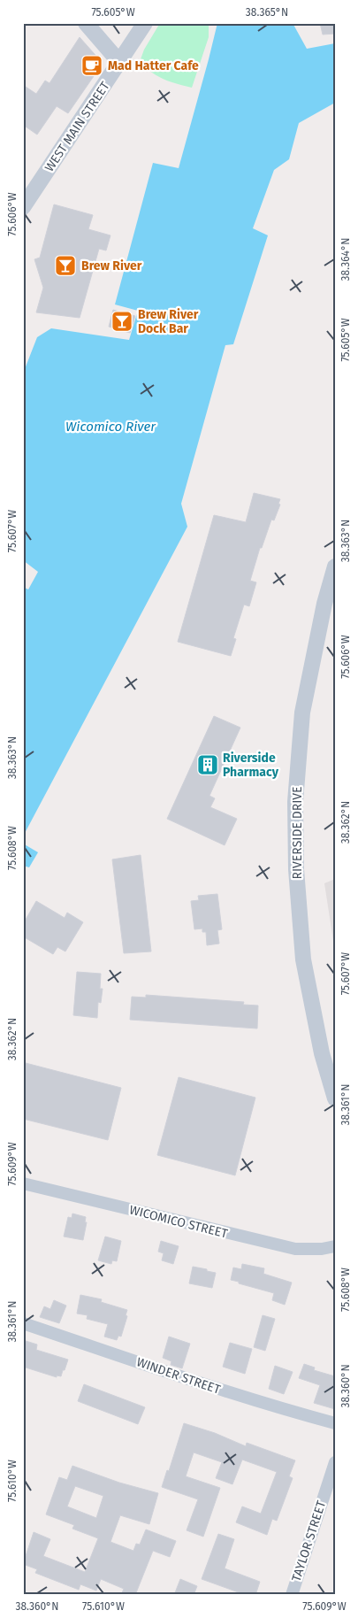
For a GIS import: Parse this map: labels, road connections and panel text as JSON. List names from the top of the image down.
{
  "streets": {
    "street": [
      "WEST MAIN STREET",
      "RIVERSIDE DRIVE",
      "WICOMICO STREET",
      "WINDER STREET",
      "TAYLOR STREET"
    ]
  },
  "water": ["Wicomico River"],
  "places": {
    "cafe": ["Mad Hatter Cafe"],
    "bar": ["Brew River", "Brew River Dock Bar"],
    "building": ["Riverside Pharmacy"]
  },
  "coordinates": [
    "75.605°W",
    "38.365°N",
    "75.606°W",
    "38.364°N",
    "75.607°W",
    "38.363°N",
    "38.362°N",
    "75.608°W",
    "38.361°N",
    "75.609°W",
    "38.360°N",
    "75.610°W"
  ]
}
